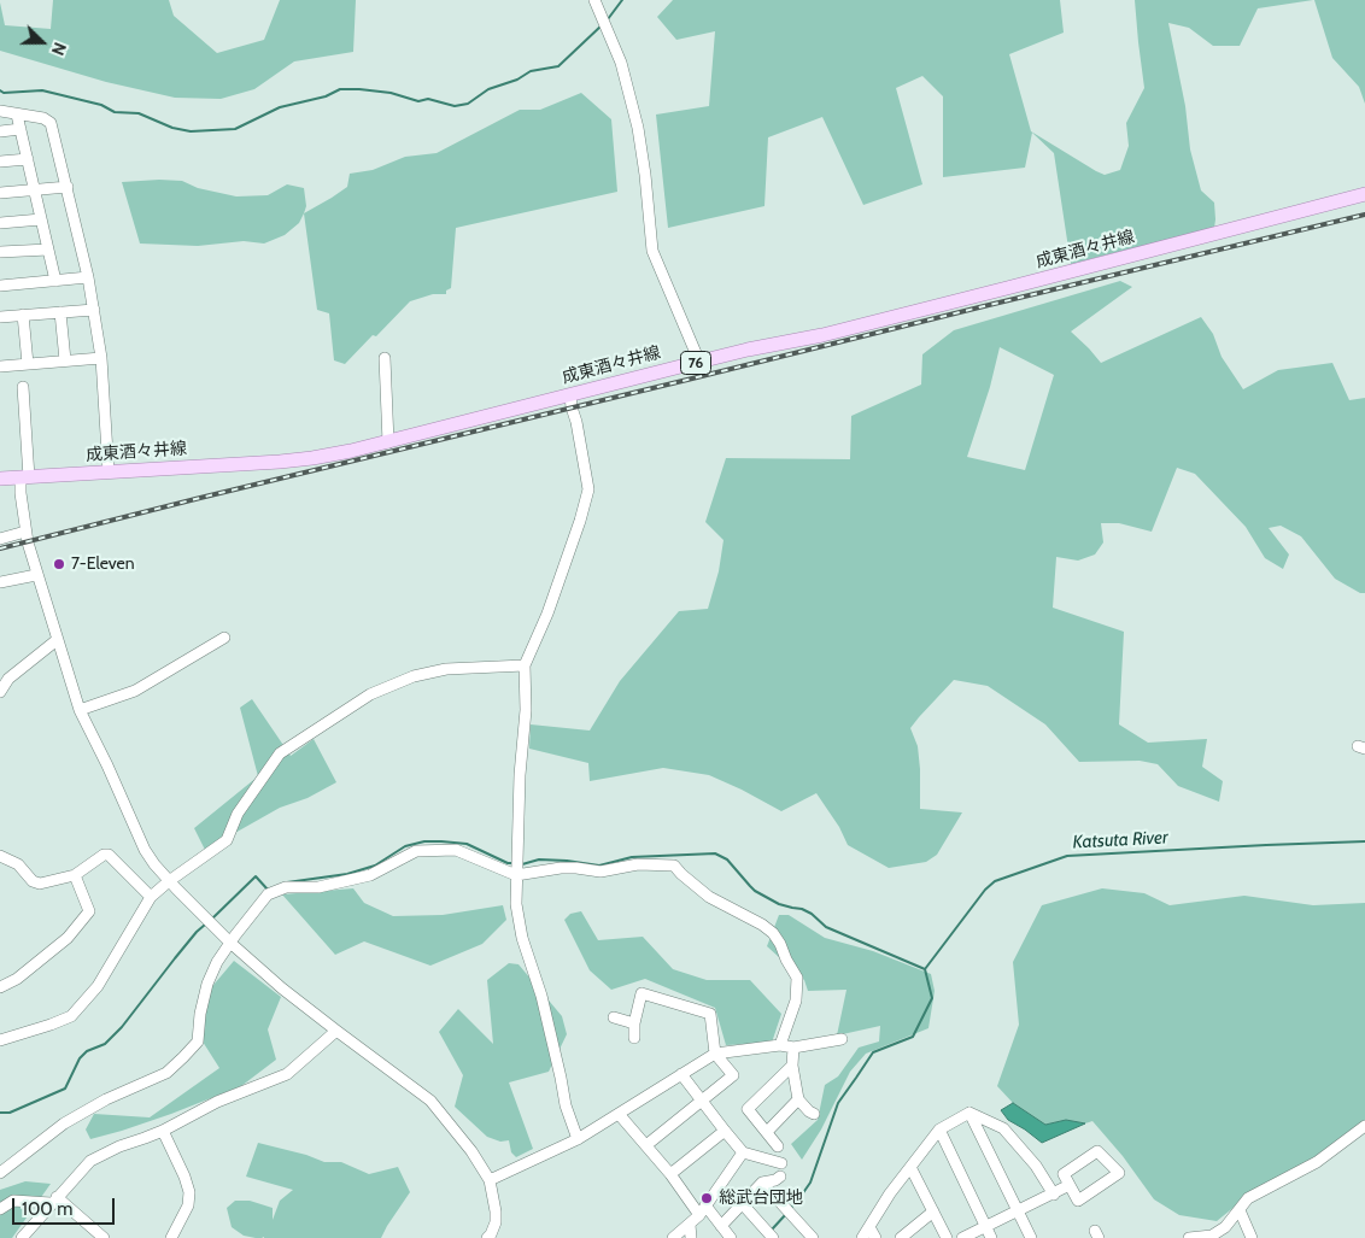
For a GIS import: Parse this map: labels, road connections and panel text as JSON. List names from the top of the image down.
{
  "streets": {
    "main road": ["成東酒々井線", "76"]
  },
  "water": ["Katsuta River"],
  "places": ["7-Eleven", "総武台団地"],
  "scale_bar": "100 m",
  "north": "right"
}
